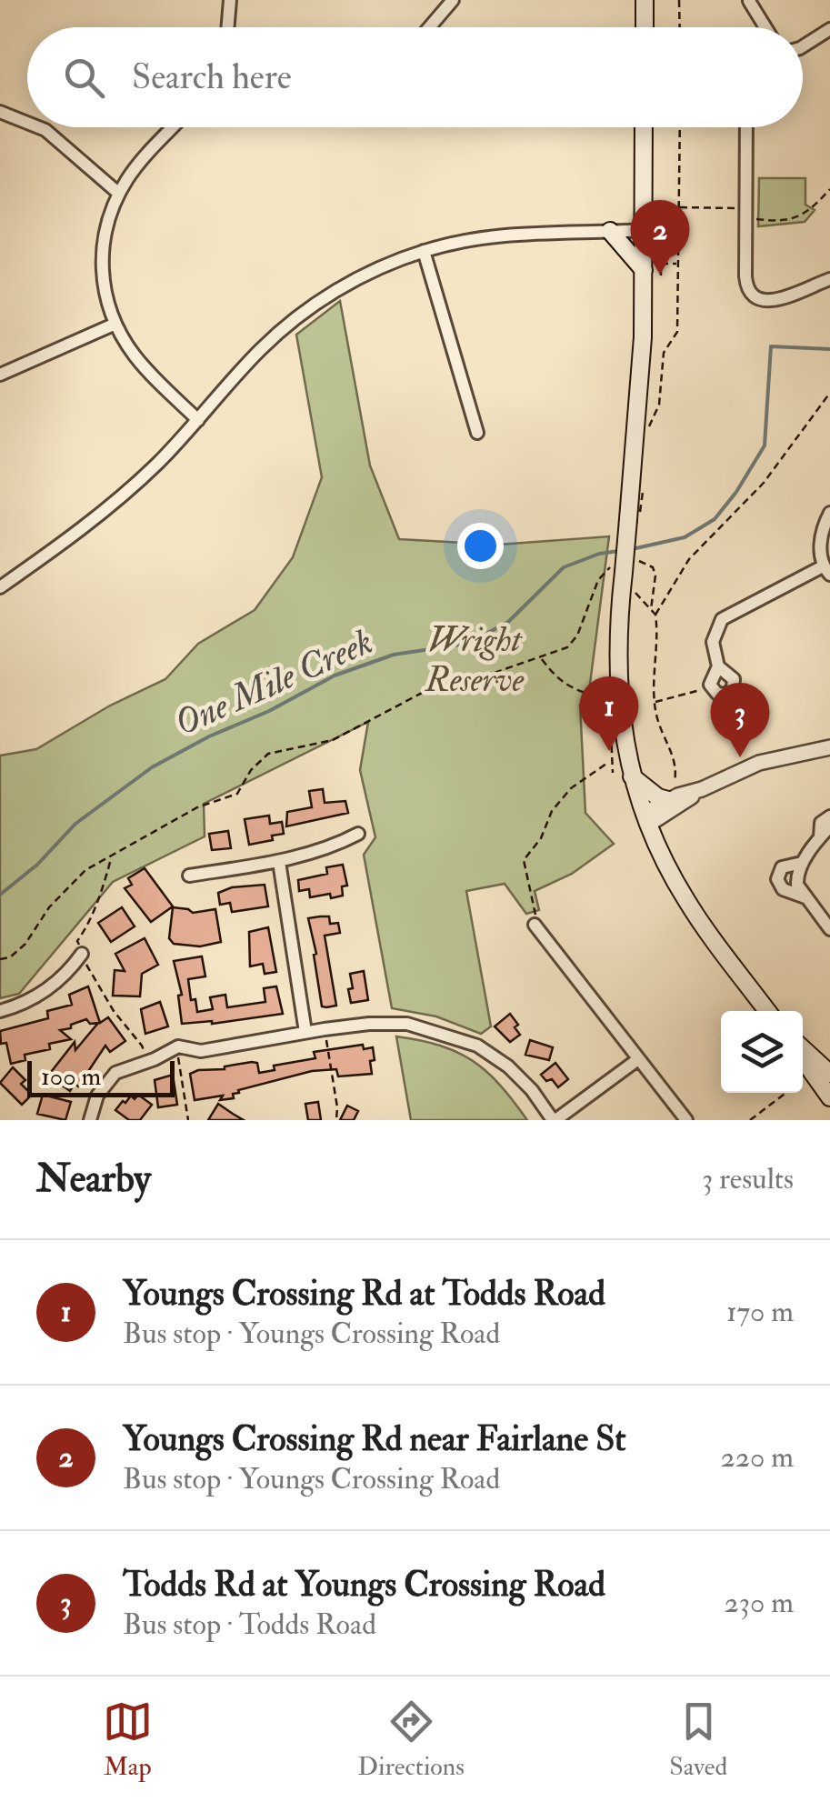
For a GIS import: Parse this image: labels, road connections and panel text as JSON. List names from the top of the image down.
{
  "water": ["One Mile Creek"],
  "parks": ["Wright Reserve"],
  "scale_bar": "100 m",
  "page": {
    "search": "Search here",
    "pins": ["2", "1", "3"],
    "scale": "100 m",
    "heading": ["Nearby", "3 results"],
    "list": [
      {
        "mark": "1",
        "name": "Youngs Crossing Rd at Todds Road",
        "note": "Bus stop · Youngs Crossing Road",
        "value": "170 m"
      },
      {
        "mark": "2",
        "name": "Youngs Crossing Rd near Fairlane St",
        "note": "Bus stop · Youngs Crossing Road",
        "value": "220 m"
      },
      {
        "mark": "3",
        "name": "Todds Rd at Youngs Crossing Road",
        "note": "Bus stop · Todds Road",
        "value": "230 m"
      }
    ],
    "nav": ["Map", "Directions", "Saved"]
  }
}
